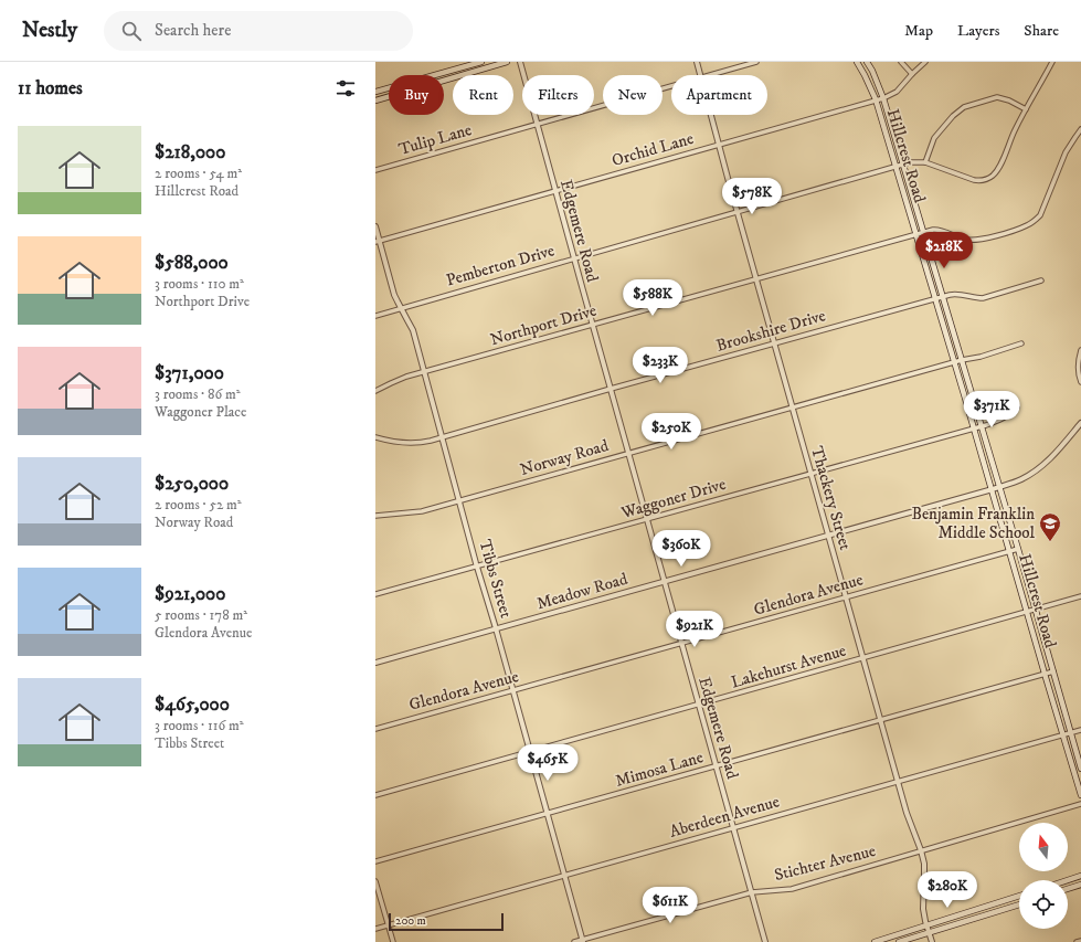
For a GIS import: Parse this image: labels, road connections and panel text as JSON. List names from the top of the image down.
{
  "streets": {
    "main road": ["Hillcrest Road"],
    "street": [
      "Tulip Lane",
      "Orchid Lane",
      "Edgemere Road",
      "Pemberton Drive",
      "Northport Drive",
      "Brookshire Drive",
      "Norway Road",
      "Waggoner Drive",
      "Thackery Street",
      "Tibbs Street",
      "Meadow Road",
      "Glendora Avenue",
      "Lakehurst Avenue",
      "Mimosa Lane",
      "Aberdeen Avenue",
      "Stichter Avenue"
    ]
  },
  "crossings": [
    ["Tulip Lane", "Edgemere Road"],
    ["Orchid Lane", "Hillcrest Road"],
    ["Orchid Lane", "Edgemere Road"],
    ["Orchid Lane", "Thackery Street"],
    ["Orchid Lane", "Tibbs Street"],
    ["Hillcrest Road", "Pemberton Drive"],
    ["Hillcrest Road", "Northport Drive"],
    ["Hillcrest Road", "Brookshire Drive"],
    ["Hillcrest Road", "Norway Road"],
    ["Hillcrest Road", "Waggoner Drive"],
    ["Hillcrest Road", "Meadow Road"],
    ["Hillcrest Road", "Glendora Avenue"],
    ["Hillcrest Road", "Lakehurst Avenue"],
    ["Hillcrest Road", "Mimosa Lane"],
    ["Hillcrest Road", "Aberdeen Avenue"],
    ["Edgemere Road", "Pemberton Drive"],
    ["Edgemere Road", "Northport Drive"],
    ["Edgemere Road", "Brookshire Drive"],
    ["Edgemere Road", "Norway Road"],
    ["Edgemere Road", "Waggoner Drive"],
    ["Edgemere Road", "Meadow Road"],
    ["Edgemere Road", "Glendora Avenue"],
    ["Edgemere Road", "Lakehurst Avenue"],
    ["Edgemere Road", "Mimosa Lane"],
    ["Edgemere Road", "Aberdeen Avenue"],
    ["Edgemere Road", "Stichter Avenue"],
    ["Pemberton Drive", "Thackery Street"],
    ["Pemberton Drive", "Tibbs Street"],
    ["Northport Drive", "Thackery Street"],
    ["Northport Drive", "Tibbs Street"],
    ["Brookshire Drive", "Thackery Street"],
    ["Brookshire Drive", "Tibbs Street"],
    ["Norway Road", "Thackery Street"],
    ["Norway Road", "Tibbs Street"],
    ["Waggoner Drive", "Thackery Street"],
    ["Waggoner Drive", "Tibbs Street"],
    ["Thackery Street", "Meadow Road"],
    ["Thackery Street", "Glendora Avenue"],
    ["Thackery Street", "Lakehurst Avenue"],
    ["Thackery Street", "Mimosa Lane"],
    ["Thackery Street", "Aberdeen Avenue"],
    ["Thackery Street", "Stichter Avenue"],
    ["Tibbs Street", "Meadow Road"],
    ["Tibbs Street", "Glendora Avenue"],
    ["Tibbs Street", "Lakehurst Avenue"],
    ["Tibbs Street", "Mimosa Lane"],
    ["Tibbs Street", "Aberdeen Avenue"],
    ["Tibbs Street", "Stichter Avenue"]
  ],
  "places": {
    "school or university": ["Benjamin Franklin Middle School"]
  },
  "scale_bar": "200 m",
  "north": "top",
  "page": {
    "header": "Nestly",
    "search": "Search here",
    "nav": ["Map", "Layers", "Share"],
    "heading": "11 homes",
    "chip": [
      "Buy",
      "Rent",
      "Filters",
      "New",
      "Apartment"
    ],
    "list": [
      {
        "name": "$218,000",
        "note": "2 rooms · 54 m² · Hillcrest Road"
      },
      {
        "name": "$588,000",
        "note": "3 rooms · 110 m² · Northport Drive"
      },
      {
        "name": "$371,000",
        "note": "3 rooms · 86 m² · Waggoner Place"
      },
      {
        "name": "$250,000",
        "note": "2 rooms · 52 m² · Norway Road"
      },
      {
        "name": "$921,000",
        "note": "5 rooms · 178 m² · Glendora Avenue"
      },
      {
        "name": "$465,000",
        "note": "3 rooms · 116 m² · Tibbs Street"
      }
    ],
    "price": [
      "$578K",
      "$218K",
      "$588K",
      "$233K",
      "$371K",
      "$250K",
      "$360K",
      "$921K",
      "$465K",
      "$280K",
      "$611K"
    ],
    "scale": "200 m"
  }
}
